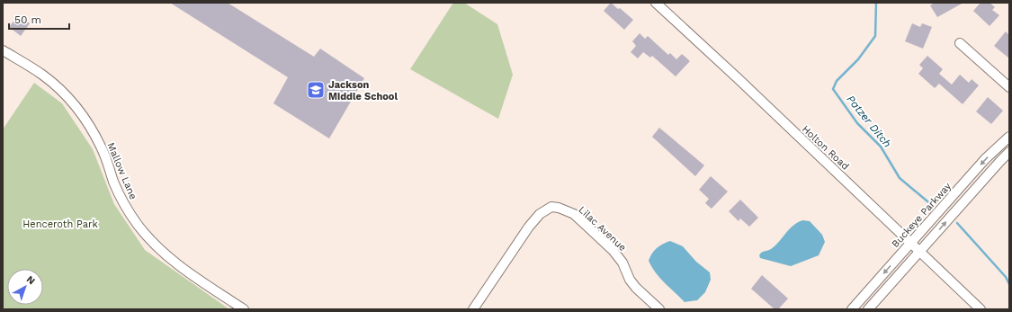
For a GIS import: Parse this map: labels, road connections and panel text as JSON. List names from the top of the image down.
{
  "streets": {
    "street": [
      "Holton Road",
      "Mallow Lane",
      "Buckeye Parkway",
      "Lilac Avenue"
    ]
  },
  "crossings": [
    ["Holton Road", "Buckeye Parkway"]
  ],
  "water": ["Patzer Ditch"],
  "parks": ["Henceroth Park"],
  "places": {
    "school or university": ["Jackson Middle School"]
  },
  "scale_bar": "50 m",
  "north": "top right"
}
